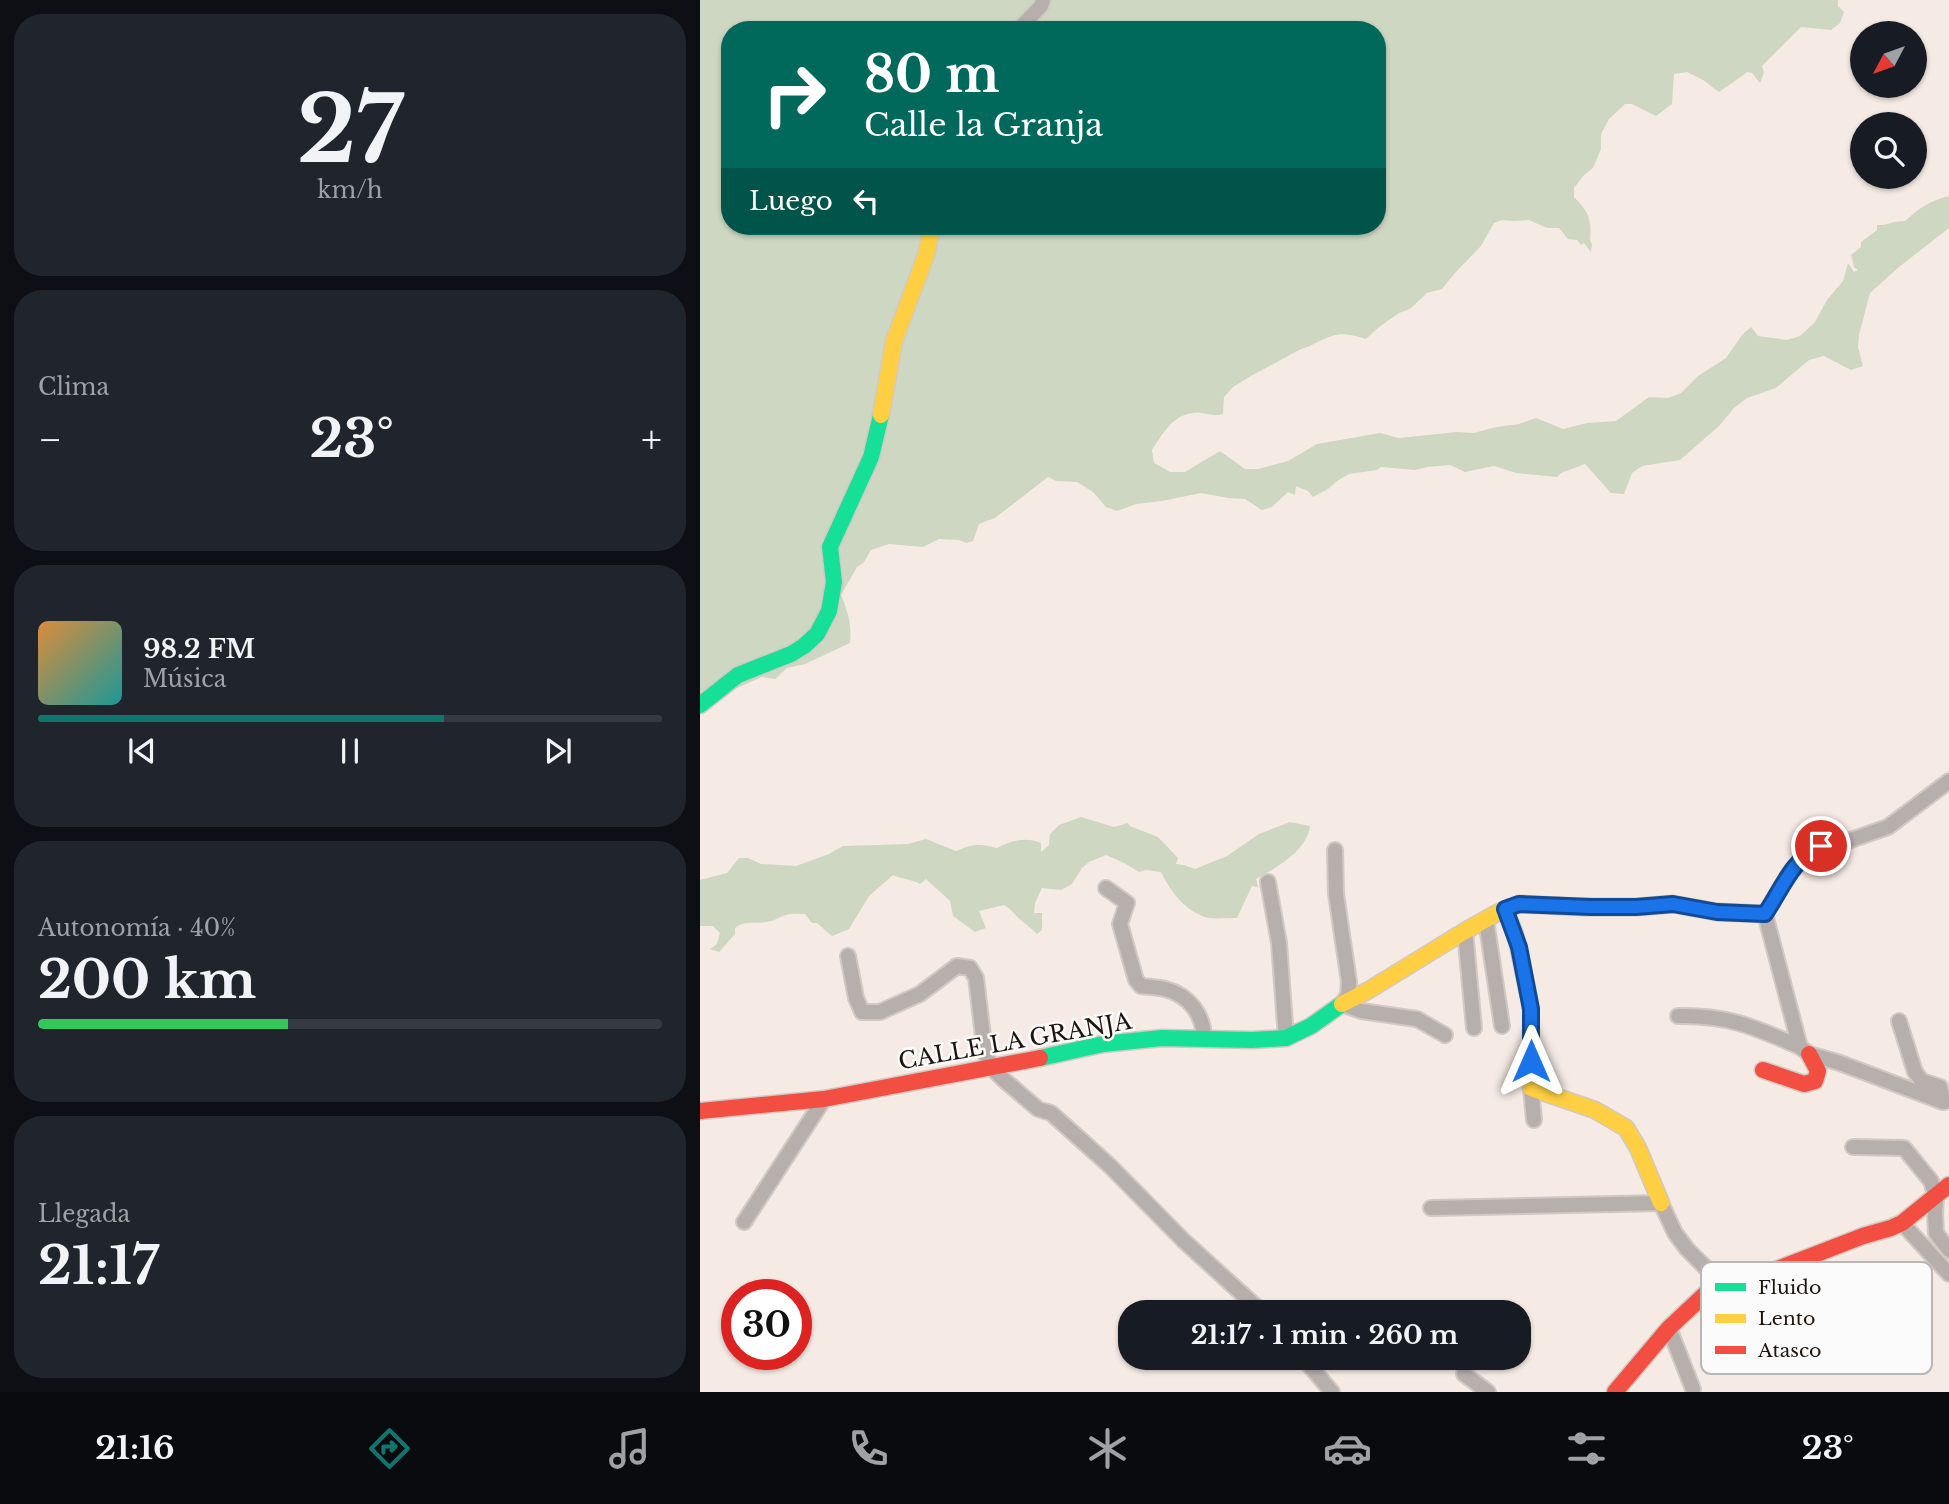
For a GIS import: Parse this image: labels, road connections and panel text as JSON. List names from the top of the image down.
{
  "streets": {
    "street": ["CALLE LA GRANJA"]
  },
  "legend": ["Fluido", "Lento", "Atasco"],
  "north": "bottom left",
  "page": {
    "tile": [
      ["27", "km/h"],
      "Clima",
      ["Autonomía · 40%", "200 km"],
      ["Llegada", "21:17"]
    ],
    "turn": ["80 m", "Calle la Granja"],
    "then": "Luego",
    "heat": ["−", "23°", "+"],
    "song": ["98.2 FM", "Música"],
    "limit": "30",
    "trip": "21:17 · 1 min · 260 m",
    "tabs": ["21:16", "23°"]
  }
}
